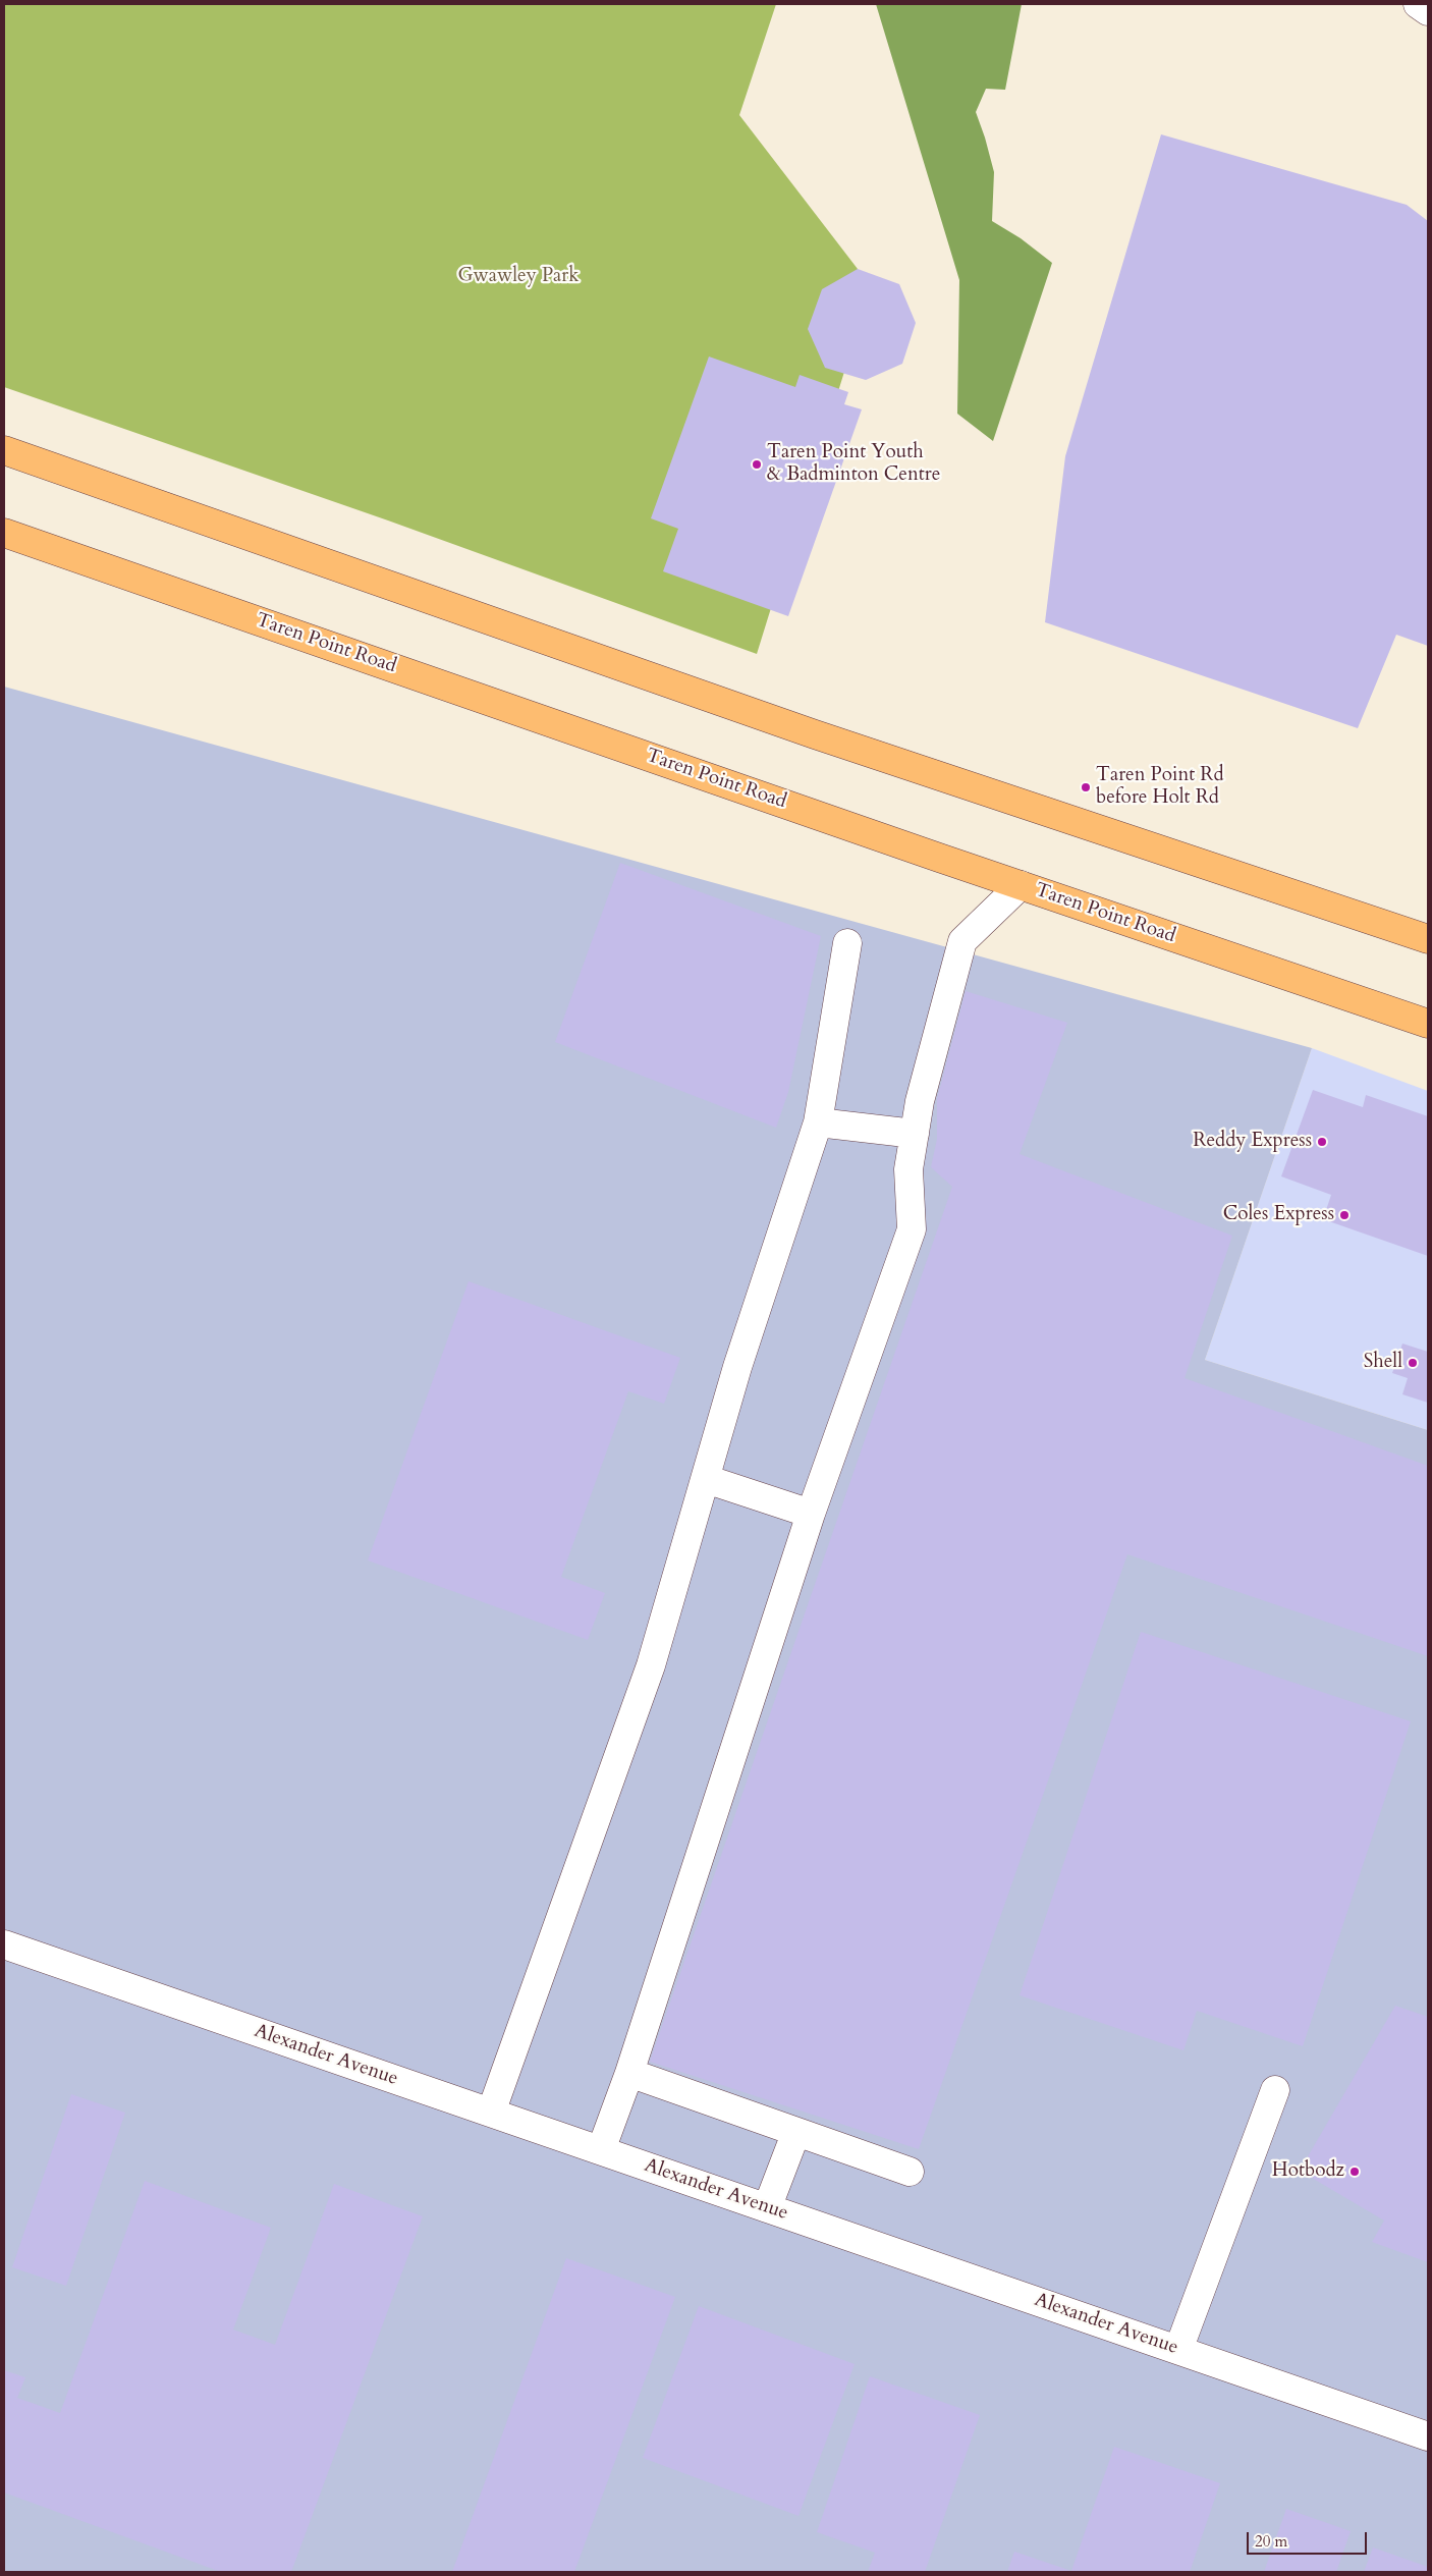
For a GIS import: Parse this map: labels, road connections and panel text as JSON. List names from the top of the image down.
{
  "streets": {
    "main road": ["Taren Point Road"],
    "street": ["Alexander Avenue"]
  },
  "parks": ["Gwawley Park"],
  "places": [
    "Taren Point Youth & Badminton Centre",
    "Taren Point Rd before Holt Rd",
    "Reddy Express",
    "Coles Express",
    "Shell",
    "Hotbodz"
  ],
  "scale_bar": "20 m"
}
